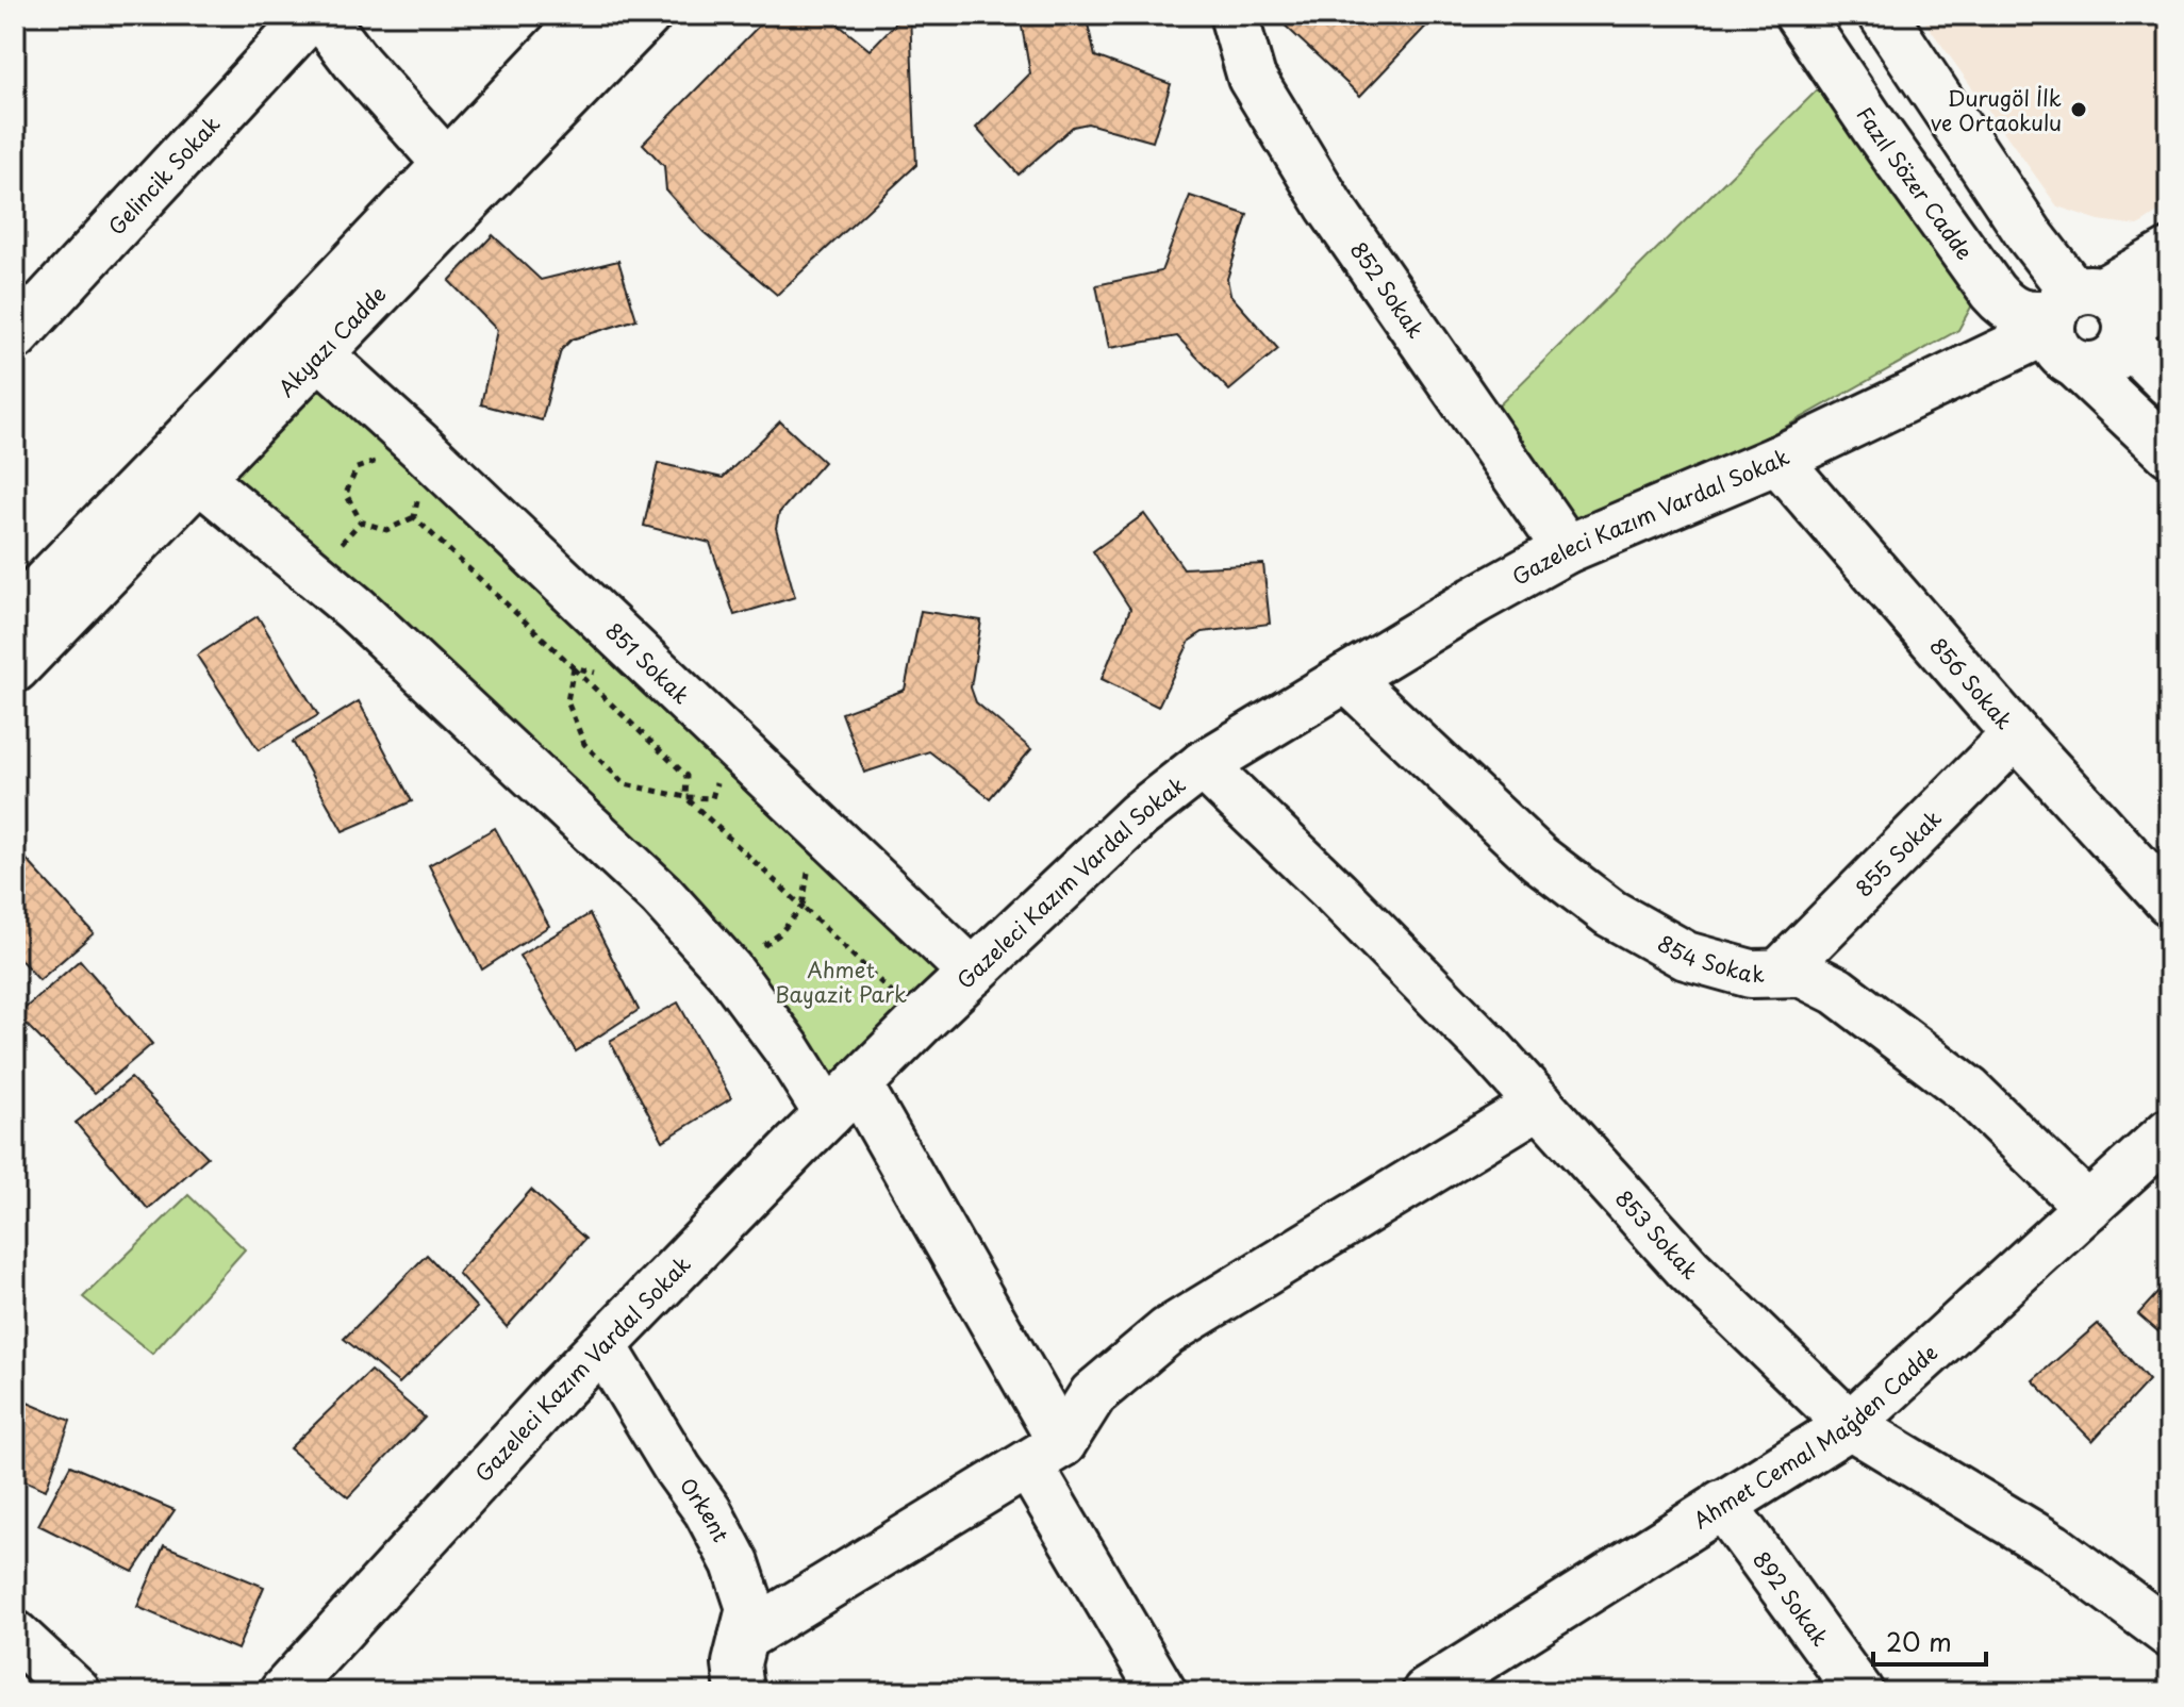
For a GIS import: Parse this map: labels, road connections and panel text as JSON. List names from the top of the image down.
{
  "streets": {
    "street": [
      "Gelincik Sokak",
      "Fazıl Sözer Cadde",
      "852 Sokak",
      "Akyazı Cadde",
      "Gazeleci Kazım Vardal Sokak",
      "851 Sokak",
      "856 Sokak",
      "855 Sokak",
      "854 Sokak",
      "853 Sokak",
      "Ahmet Cemal Mağden Cadde",
      "Orkent",
      "892 Sokak"
    ]
  },
  "crossings": [
    ["Fazıl Sözer Cadde", "Gazeleci Kazım Vardal Sokak"],
    ["852 Sokak", "Gazeleci Kazım Vardal Sokak"],
    ["Akyazı Cadde", "851 Sokak"],
    ["Gazeleci Kazım Vardal Sokak", "851 Sokak"],
    ["Gazeleci Kazım Vardal Sokak", "856 Sokak"],
    ["Gazeleci Kazım Vardal Sokak", "854 Sokak"],
    ["Gazeleci Kazım Vardal Sokak", "853 Sokak"],
    ["Gazeleci Kazım Vardal Sokak", "Orkent"],
    ["856 Sokak", "855 Sokak"],
    ["855 Sokak", "854 Sokak"],
    ["854 Sokak", "Ahmet Cemal Mağden Cadde"],
    ["853 Sokak", "Ahmet Cemal Mağden Cadde"],
    ["Ahmet Cemal Mağden Cadde", "892 Sokak"]
  ],
  "parks": ["Ahmet Bayazit Park"],
  "places": ["Durugöl İlk ve Ortaokulu"],
  "scale_bar": "20 m"
}
